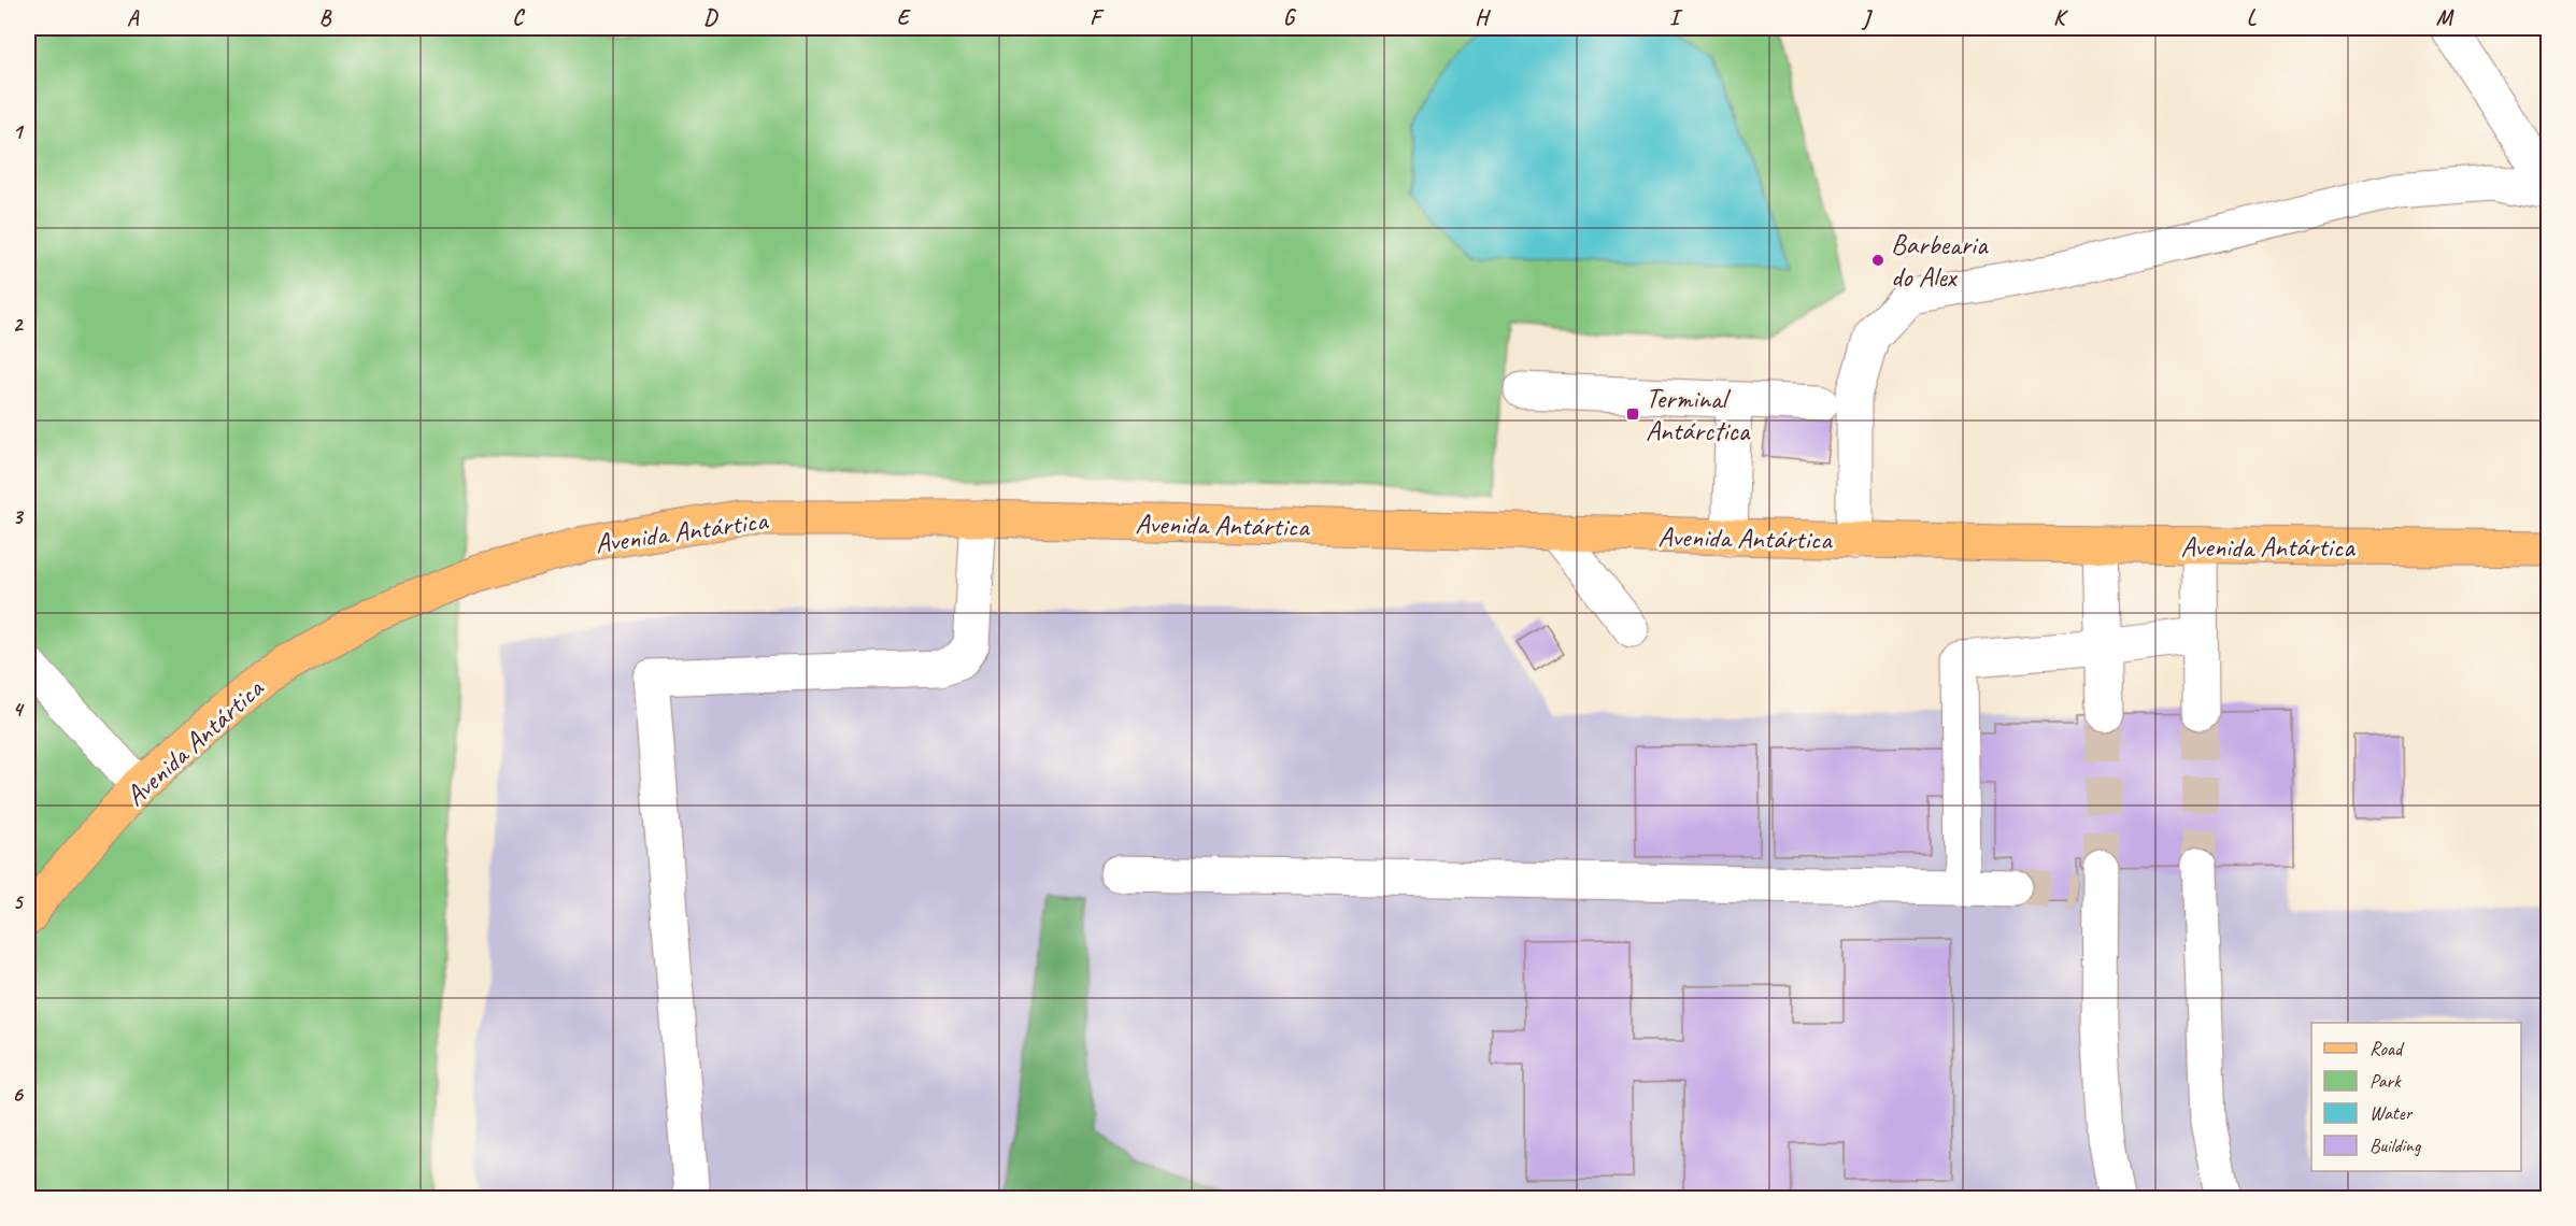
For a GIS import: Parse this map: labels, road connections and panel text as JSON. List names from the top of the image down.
{
  "streets": {
    "main road": ["Avenida Antártica"]
  },
  "places": {
    "other": ["Barbearia do Alex"],
    "transit": ["Terminal Antárctica"]
  },
  "legend": [
    "Road",
    "Park",
    "Water",
    "Building"
  ],
  "grid": {
    "columns": [
      "A",
      "B",
      "C",
      "D",
      "E",
      "F",
      "G",
      "H",
      "I",
      "J",
      "K",
      "L",
      "M"
    ],
    "rows": [
      "1",
      "2",
      "3",
      "4",
      "5",
      "6"
    ]
  }
}
